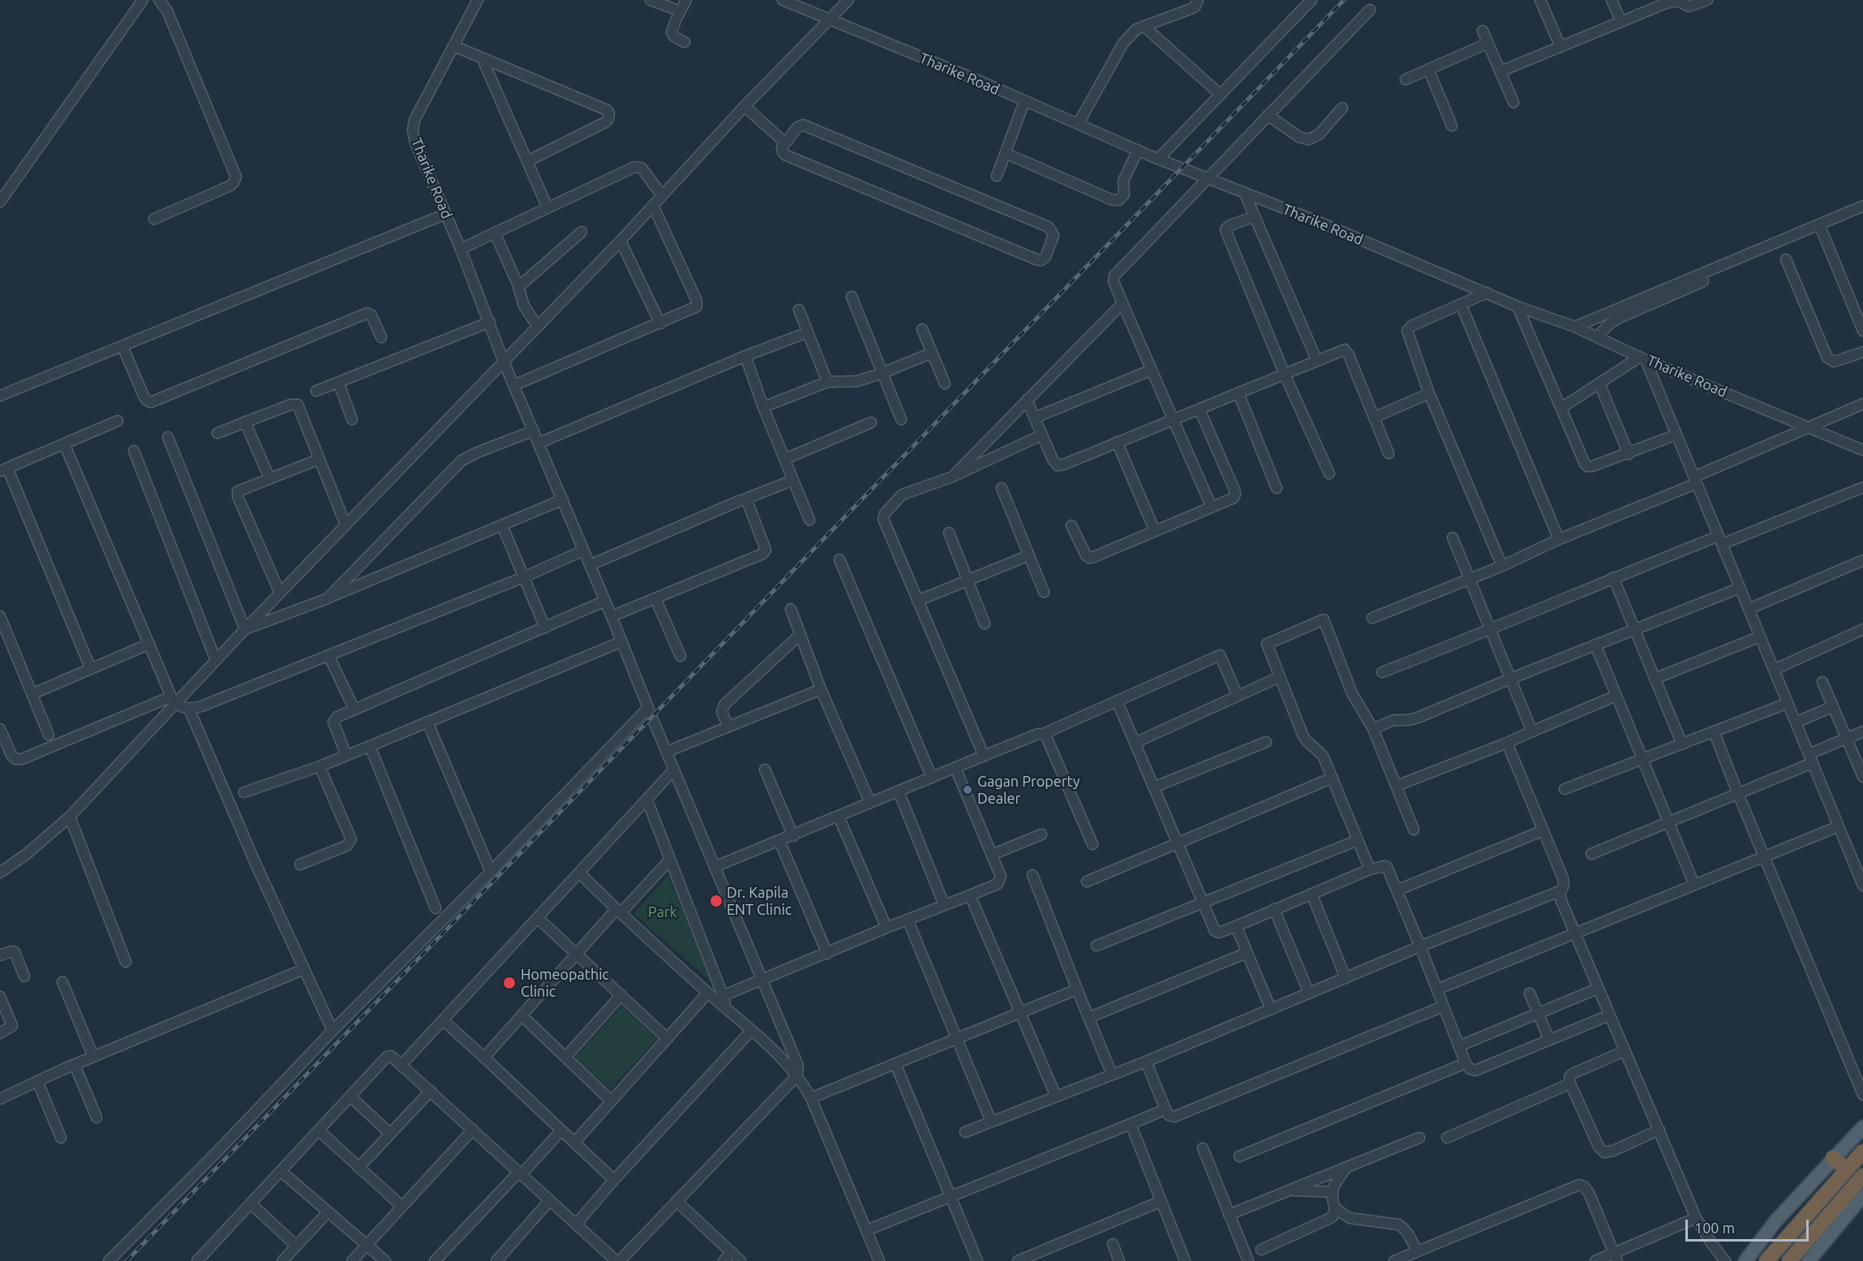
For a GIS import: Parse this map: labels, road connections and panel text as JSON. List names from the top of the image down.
{
  "streets": {
    "street": ["Tharike Road"]
  },
  "parks": ["Park"],
  "places": ["Gagan Property Dealer", "Dr. Kapila ENT Clinic", "Homeopathic Clinic"],
  "scale_bar": "100 m"
}
